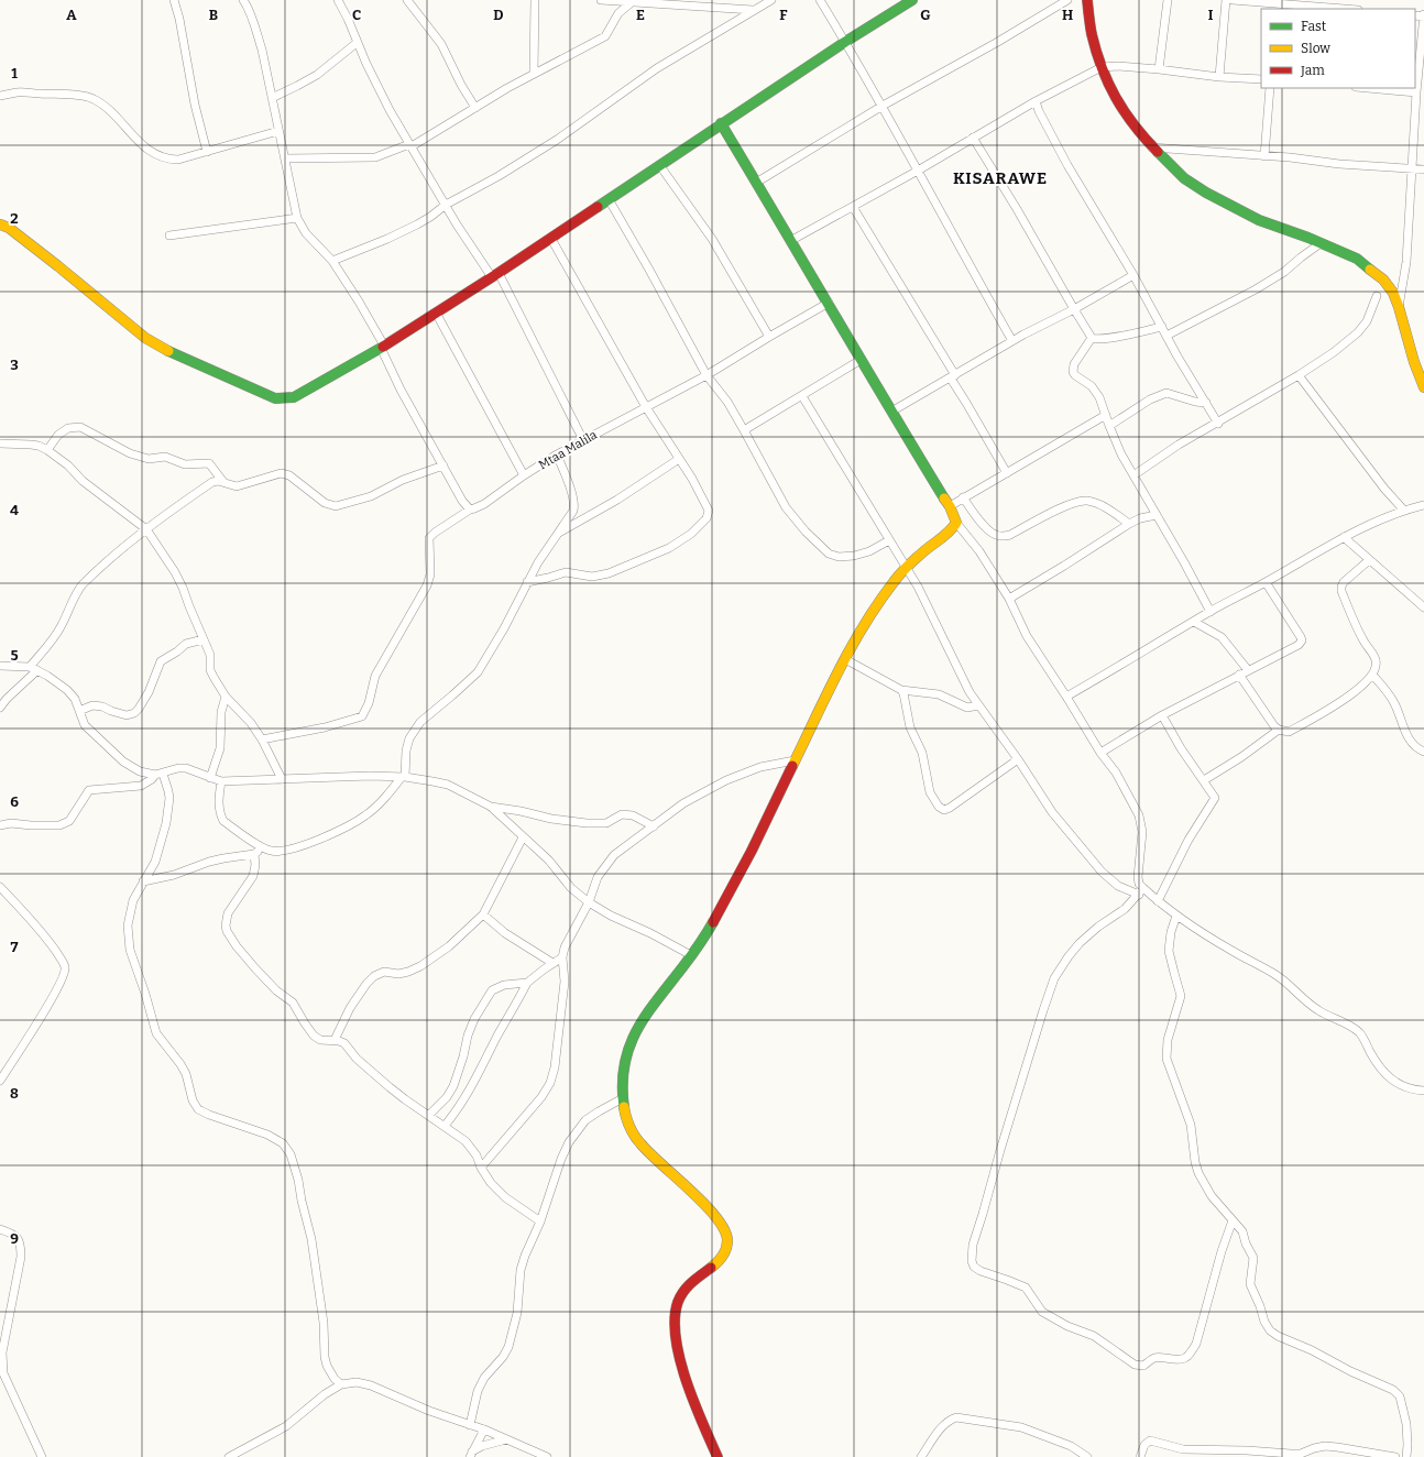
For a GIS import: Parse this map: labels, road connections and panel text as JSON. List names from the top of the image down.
{
  "streets": {
    "street": ["Mtaa Malila"]
  },
  "districts": ["KISARAWE"],
  "legend": ["Fast", "Slow", "Jam"],
  "grid": {
    "columns": [
      "A",
      "B",
      "C",
      "D",
      "E",
      "F",
      "G",
      "H",
      "I"
    ],
    "rows": [
      "1",
      "2",
      "3",
      "4",
      "5",
      "6",
      "7",
      "8",
      "9"
    ]
  }
}
